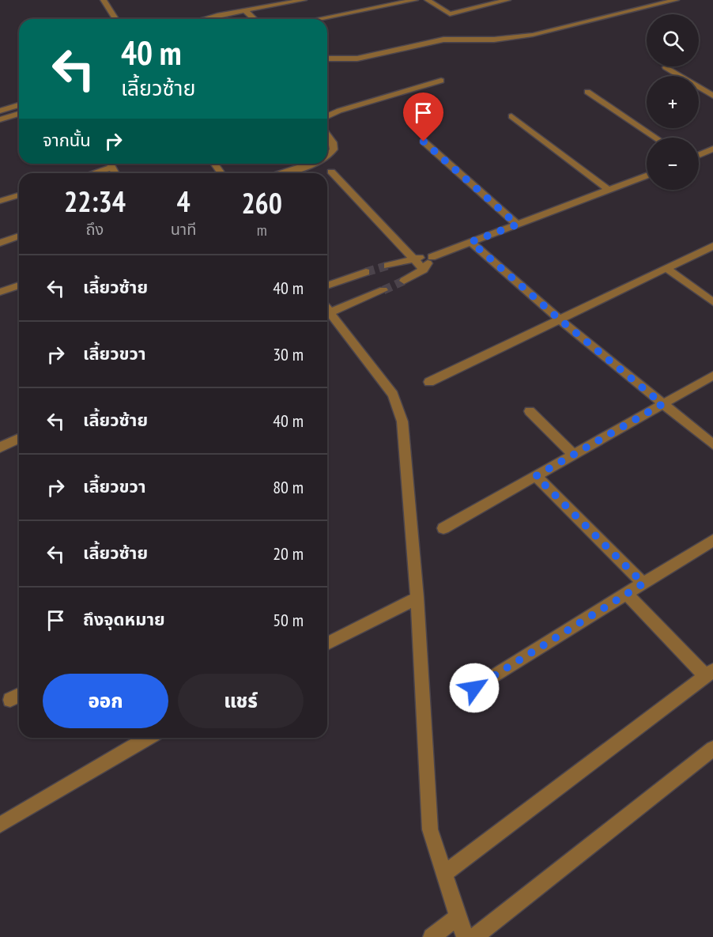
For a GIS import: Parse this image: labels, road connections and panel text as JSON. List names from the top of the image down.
{
  "page": {
    "map_buttons": ["+", "−"],
    "turn": ["40 m", "เลี้ยวซ้าย"],
    "then": "จากนั้น",
    "eta": [
      "22:34",
      "ถึง",
      "4",
      "นาที",
      "260",
      "m"
    ],
    "list": [
      {
        "name": "เลี้ยวซ้าย",
        "value": "40 m"
      },
      {
        "name": "เลี้ยวขวา",
        "value": "30 m"
      },
      {
        "name": "เลี้ยวซ้าย",
        "value": "40 m"
      },
      {
        "name": "เลี้ยวขวา",
        "value": "80 m"
      },
      {
        "name": "เลี้ยวซ้าย",
        "value": "20 m"
      },
      {
        "name": "ถึงจุดหมาย",
        "value": "50 m"
      }
    ],
    "buttons": ["ออก", "แชร์"]
  }
}
